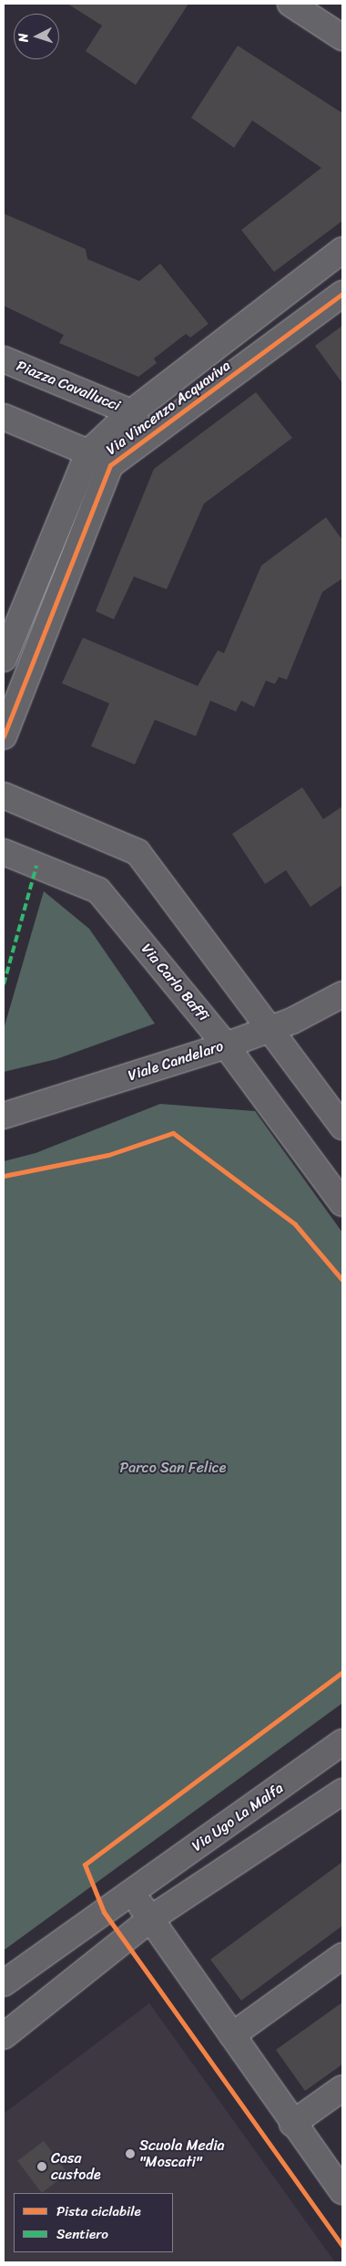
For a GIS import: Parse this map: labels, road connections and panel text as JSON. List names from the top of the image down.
{
  "streets": {
    "street": [
      "Piazza Cavallucci",
      "Via Vincenzo Acquaviva",
      "Via Carlo Baffi",
      "Viale Candelaro",
      "Via Ugo La Malfa"
    ]
  },
  "crossings": [
    ["Piazza Cavallucci", "Via Vincenzo Acquaviva"],
    ["Via Carlo Baffi", "Viale Candelaro"]
  ],
  "parks": ["Parco San Felice"],
  "places": ["Scuola Media \"Moscati\"", "Casa custode"],
  "legend": ["Pista ciclabile", "Sentiero"],
  "north": "left"
}
